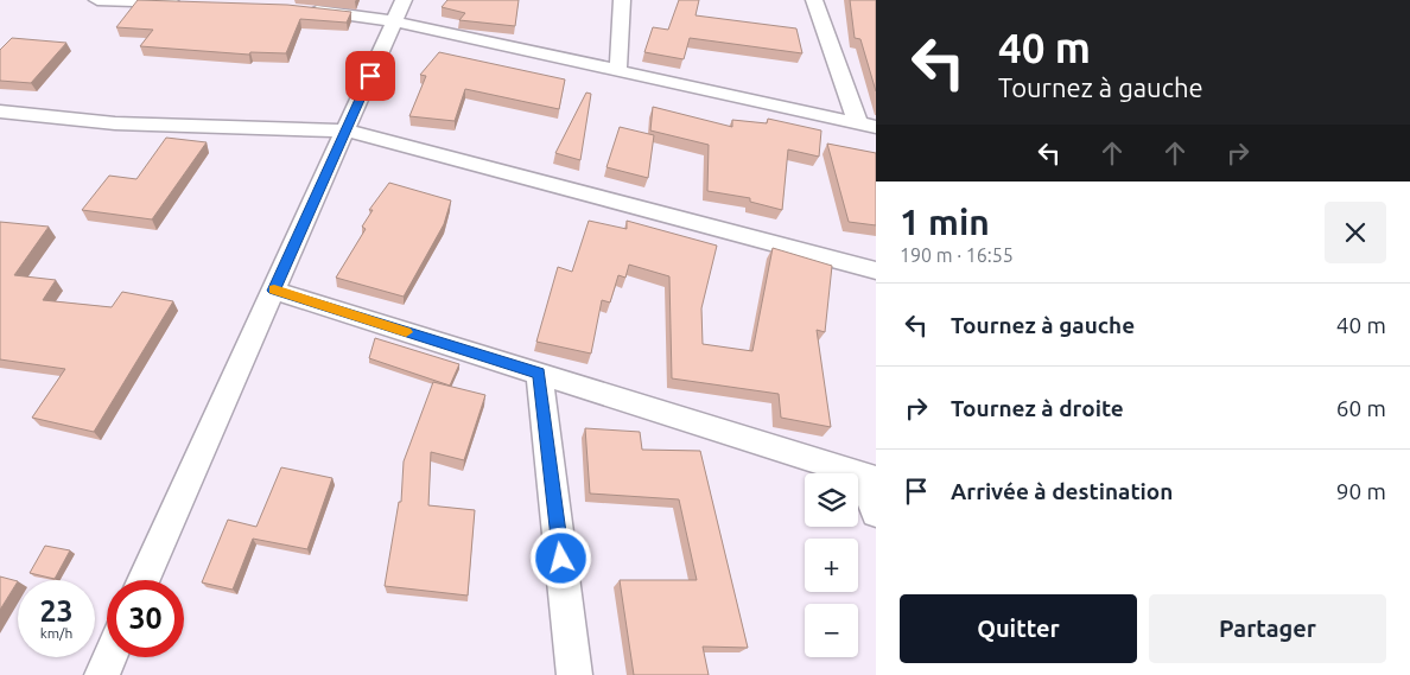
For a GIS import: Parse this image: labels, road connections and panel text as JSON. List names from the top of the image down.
{
  "page": {
    "turn": ["40 m", "Tournez à gauche"],
    "heading": ["1 min", "190 m · 16:55"],
    "list": [
      {
        "name": "Tournez à gauche",
        "value": "40 m"
      },
      {
        "name": "Tournez à droite",
        "value": "60 m"
      },
      {
        "name": "Arrivée à destination",
        "value": "90 m"
      }
    ],
    "map_buttons": ["+", "−"],
    "speed": "23 km/h",
    "limit": "30",
    "buttons": ["Quitter", "Partager"]
  }
}
